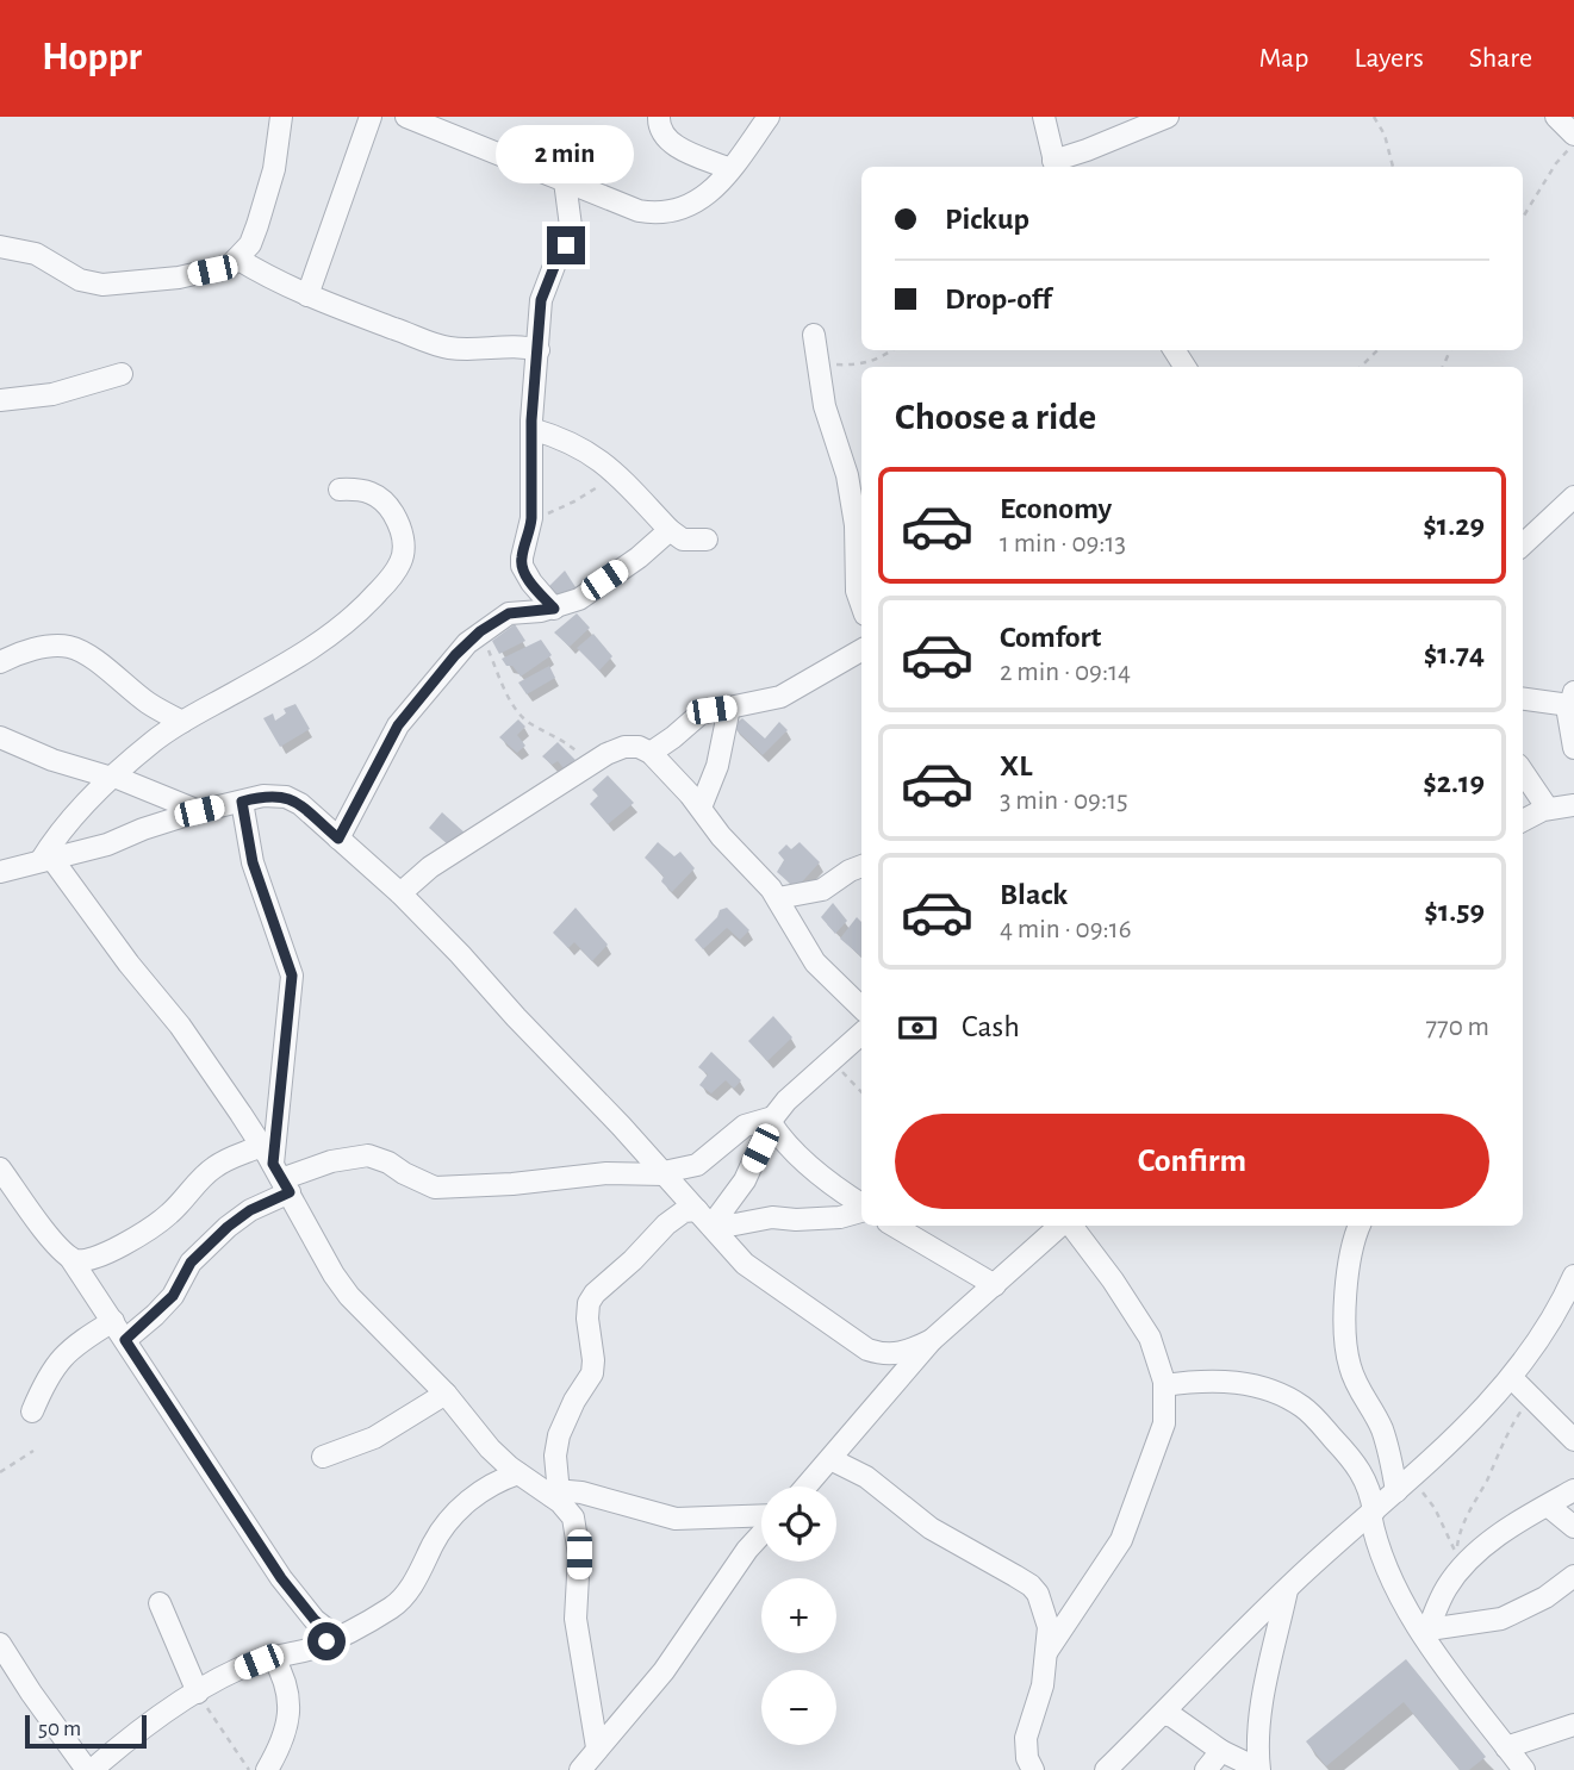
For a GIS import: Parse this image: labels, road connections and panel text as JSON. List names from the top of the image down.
{
  "scale_bar": "50 m",
  "page": {
    "header": "Hoppr",
    "nav": ["Map", "Layers", "Share"],
    "bubble": "2 min",
    "banner": ["Pickup", "Drop-off"],
    "heading": "Choose a ride",
    "list": [
      {
        "name": "Economy",
        "note": "1 min · 09:13",
        "value": "$1.29"
      },
      {
        "name": "Comfort",
        "note": "2 min · 09:14",
        "value": "$1.74"
      },
      {
        "name": "XL",
        "note": "3 min · 09:15",
        "value": "$2.19"
      },
      {
        "name": "Black",
        "note": "4 min · 09:16",
        "value": "$1.59"
      }
    ],
    "pay": ["Cash", "770 m"],
    "buttons": "Confirm",
    "map_buttons": ["+", "−"],
    "scale": "50 m"
  }
}
